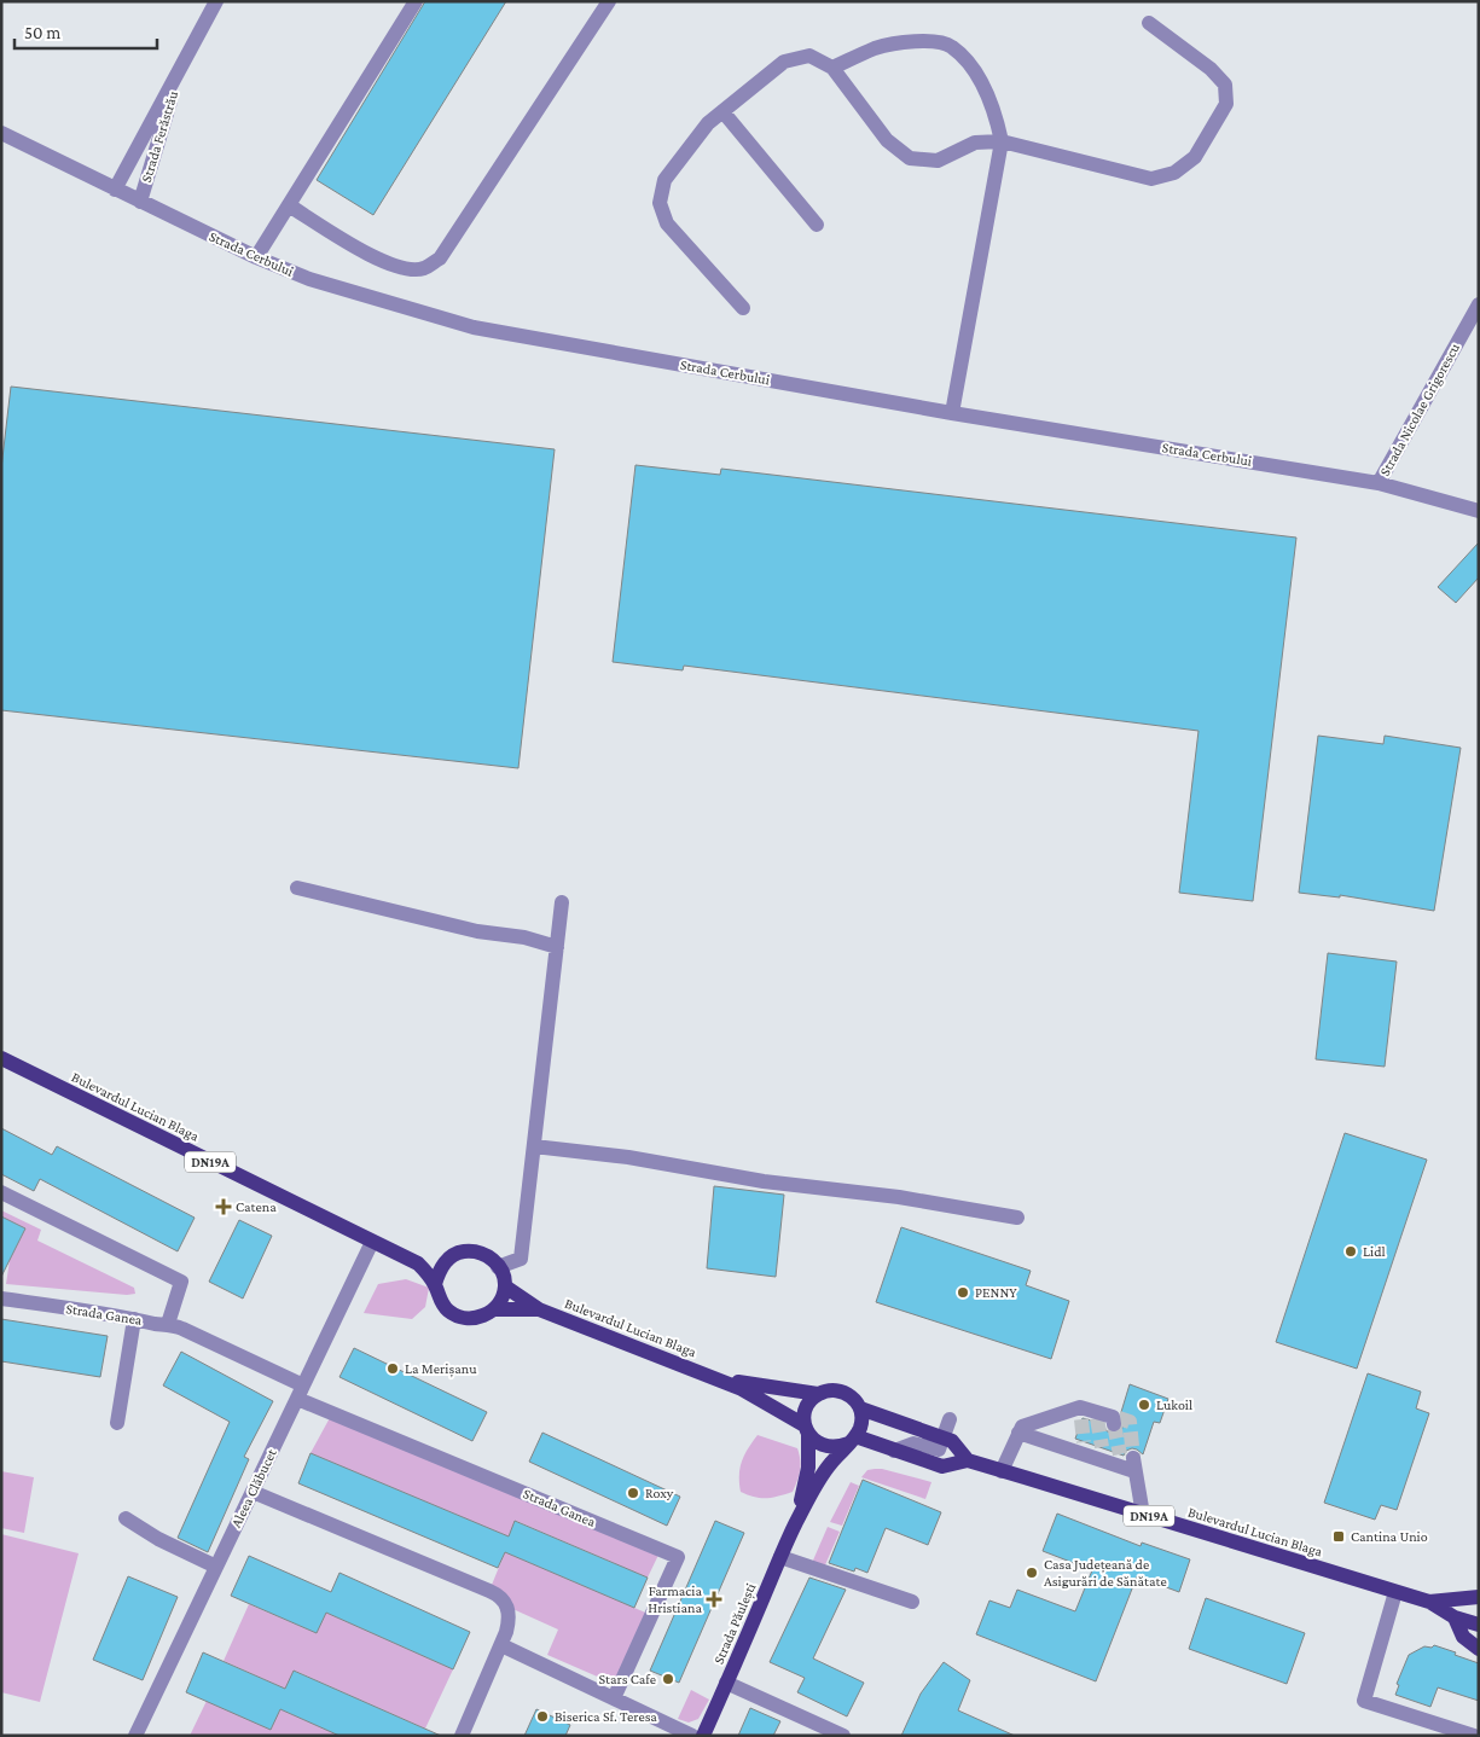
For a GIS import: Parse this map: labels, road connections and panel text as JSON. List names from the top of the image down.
{
  "streets": {
    "main road": ["Bulevardul Lucian Blaga", "DN19A", "Strada Păulești"],
    "street": [
      "Strada Ferăstrău",
      "Strada Cerbului",
      "Strada Nicolae Grigorescu",
      "Strada Ganea",
      "Aleea Clăbucet"
    ]
  },
  "crossings": [
    ["Strada Ferăstrău", "Strada Cerbului"],
    ["Strada Cerbului", "Strada Nicolae Grigorescu"],
    ["Bulevardul Lucian Blaga", "Aleea Clăbucet"],
    ["Bulevardul Lucian Blaga", "Strada Păulești"],
    ["Strada Ganea", "Aleea Clăbucet"]
  ],
  "places": {
    "health": ["Catena", "Farmacia Hristiana"],
    "other": [
      "Lidl",
      "PENNY",
      "La Merișanu",
      "Lukoil",
      "Roxy",
      "Casa Județeană de Asigurări de Sănătate",
      "Stars Cafe",
      "Biserica Sf. Teresa"
    ],
    "transit": ["Cantina Unio"]
  },
  "scale_bar": "50 m"
}
